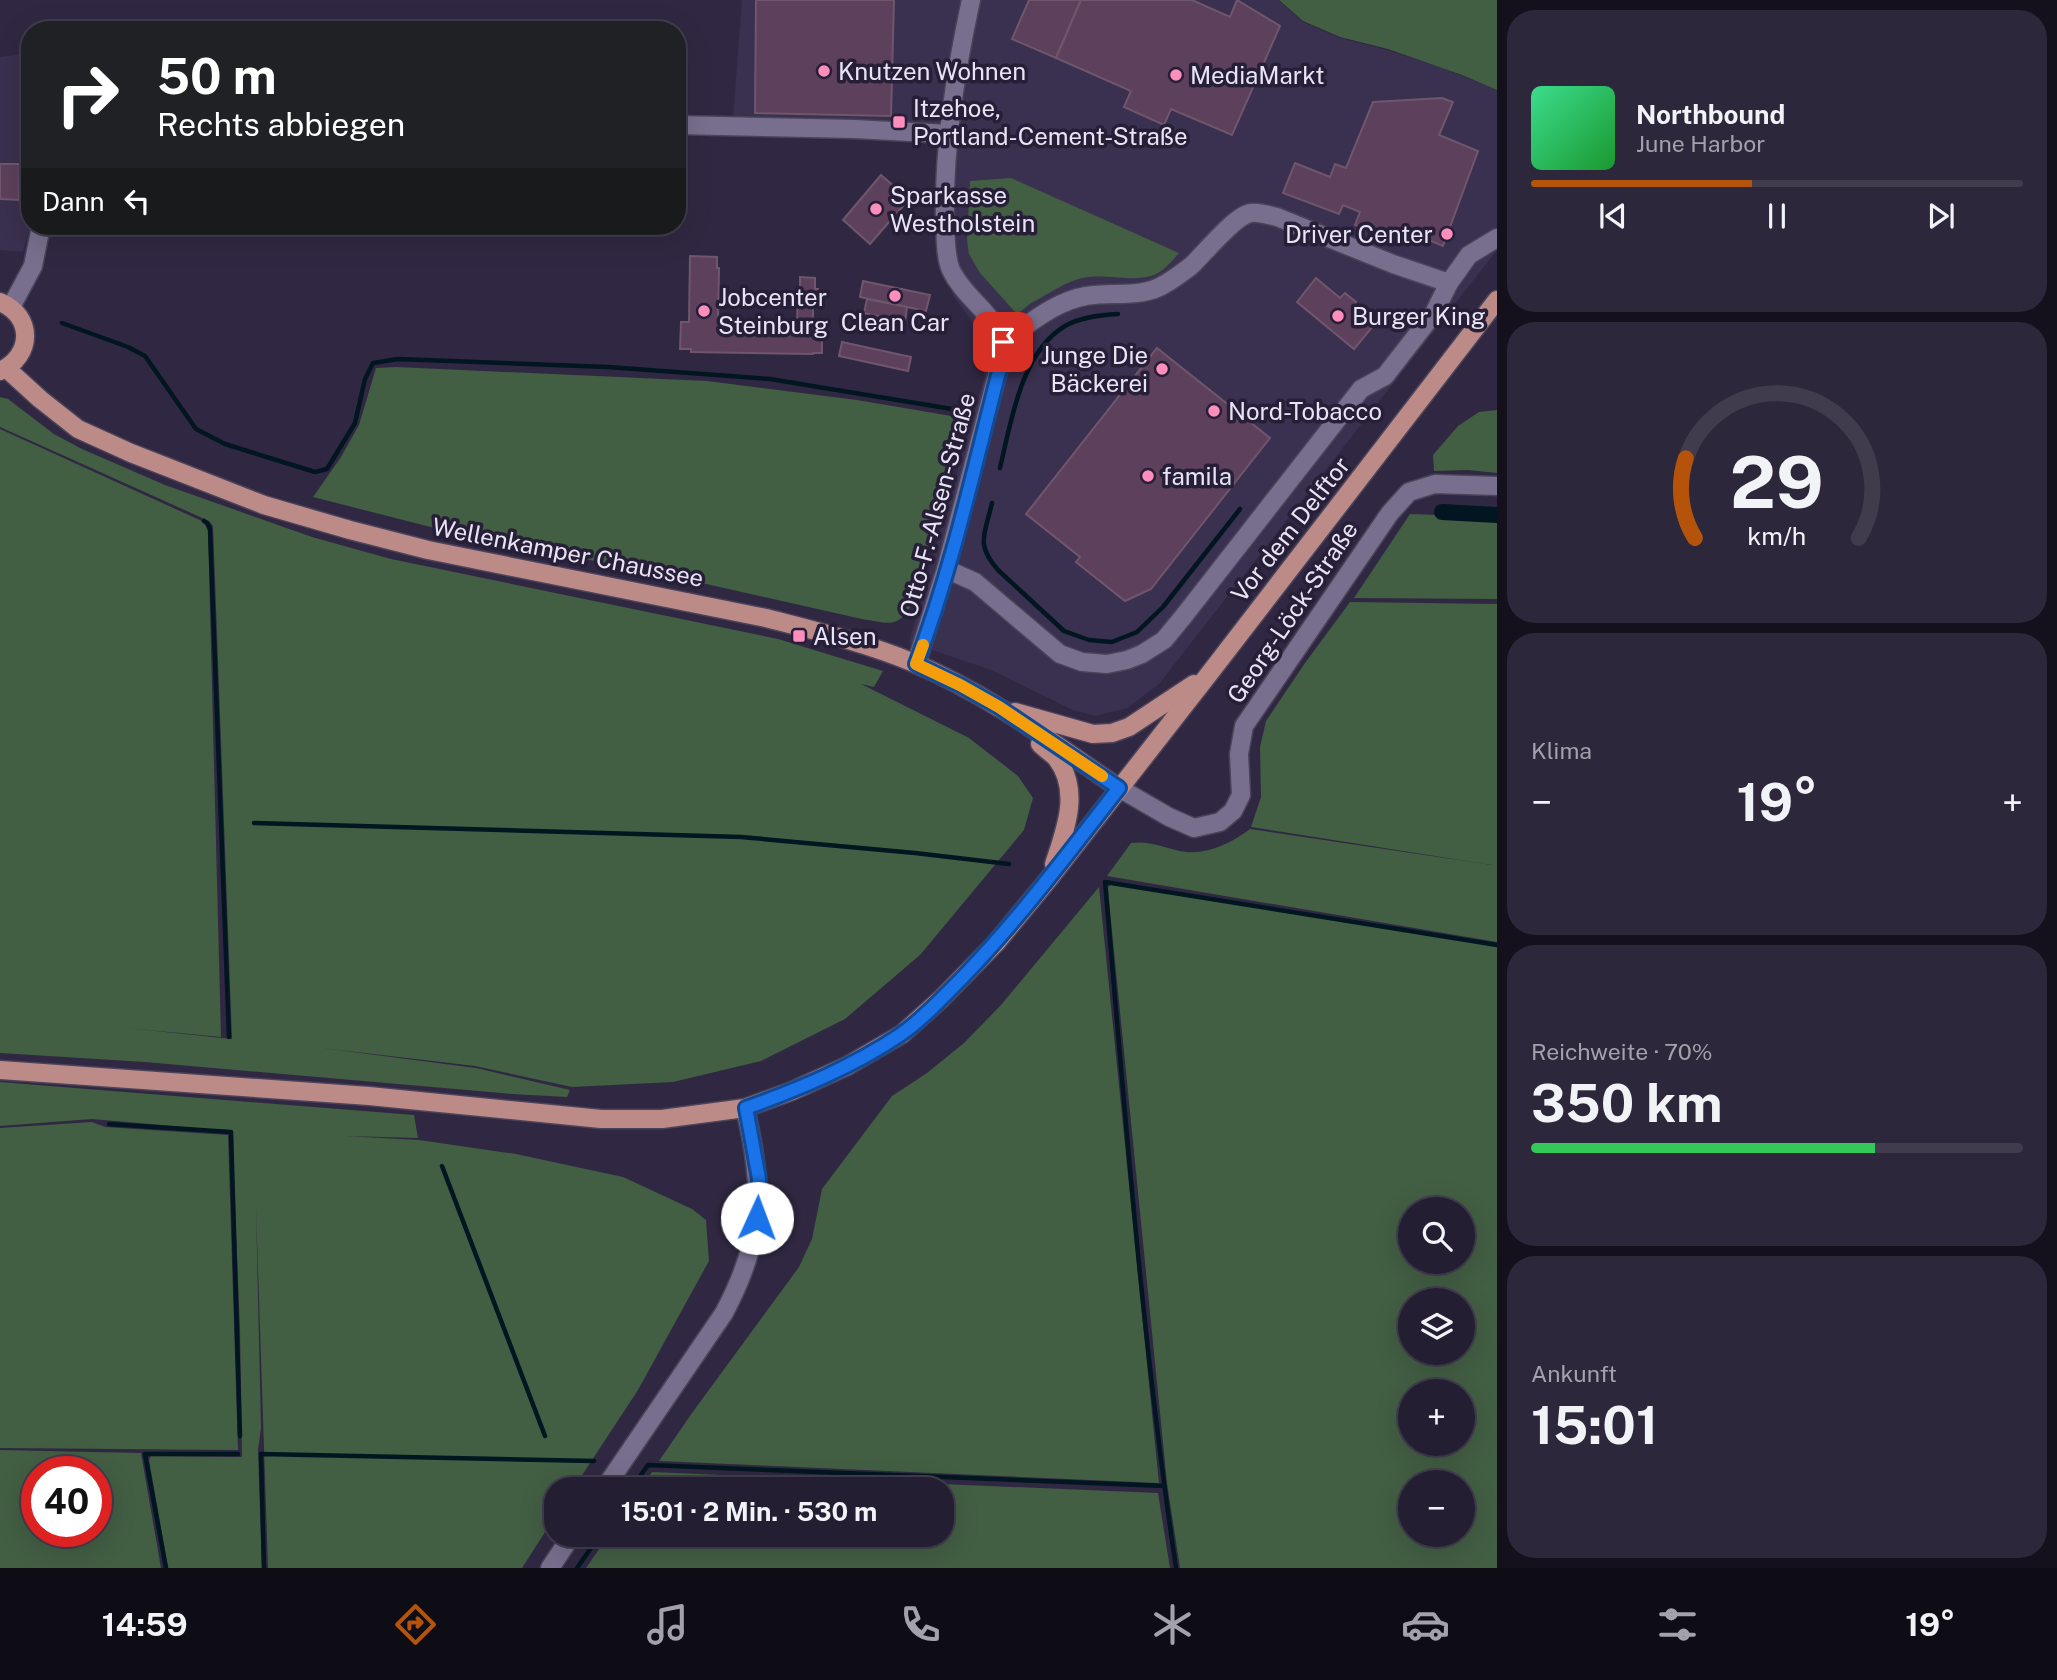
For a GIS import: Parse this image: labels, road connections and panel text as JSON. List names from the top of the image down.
{
  "streets": {
    "main road": ["Vor dem Delftor", "Wellenkamper Chaussee"],
    "street": ["Otto-F.-Alsen-Straße", "Georg-Löck-Straße"]
  },
  "crossings": [
    ["Otto-F.-Alsen-Straße", "Wellenkamper Chaussee"],
    ["Vor dem Delftor", "Wellenkamper Chaussee"],
    ["Vor dem Delftor", "Georg-Löck-Straße"],
    ["Wellenkamper Chaussee", "Georg-Löck-Straße"]
  ],
  "places": {
    "other": [
      "Knutzen Wohnen",
      "MediaMarkt",
      "Sparkasse Westholstein",
      "Driver Center",
      "Clean Car",
      "Jobcenter Steinburg",
      "Burger King",
      "Junge Die Bäckerei",
      "Nord-Tobacco",
      "famila"
    ],
    "transit": ["Itzehoe, Portland-Cement-Straße", "Alsen"]
  },
  "page": {
    "turn": ["50 m", "Rechts abbiegen"],
    "song": ["Northbound", "June Harbor"],
    "then": "Dann",
    "tile": [
      "Klima",
      ["Reichweite · 70%", "350 km"],
      ["Ankunft", "15:01"]
    ],
    "heat": ["−", "19°", "+"],
    "map_buttons": ["+", "−"],
    "limit": "40",
    "trip": "15:01 · 2 Min. · 530 m",
    "tabs": ["14:59", "19°"],
    "gauge": ["29", "km/h"]
  }
}
